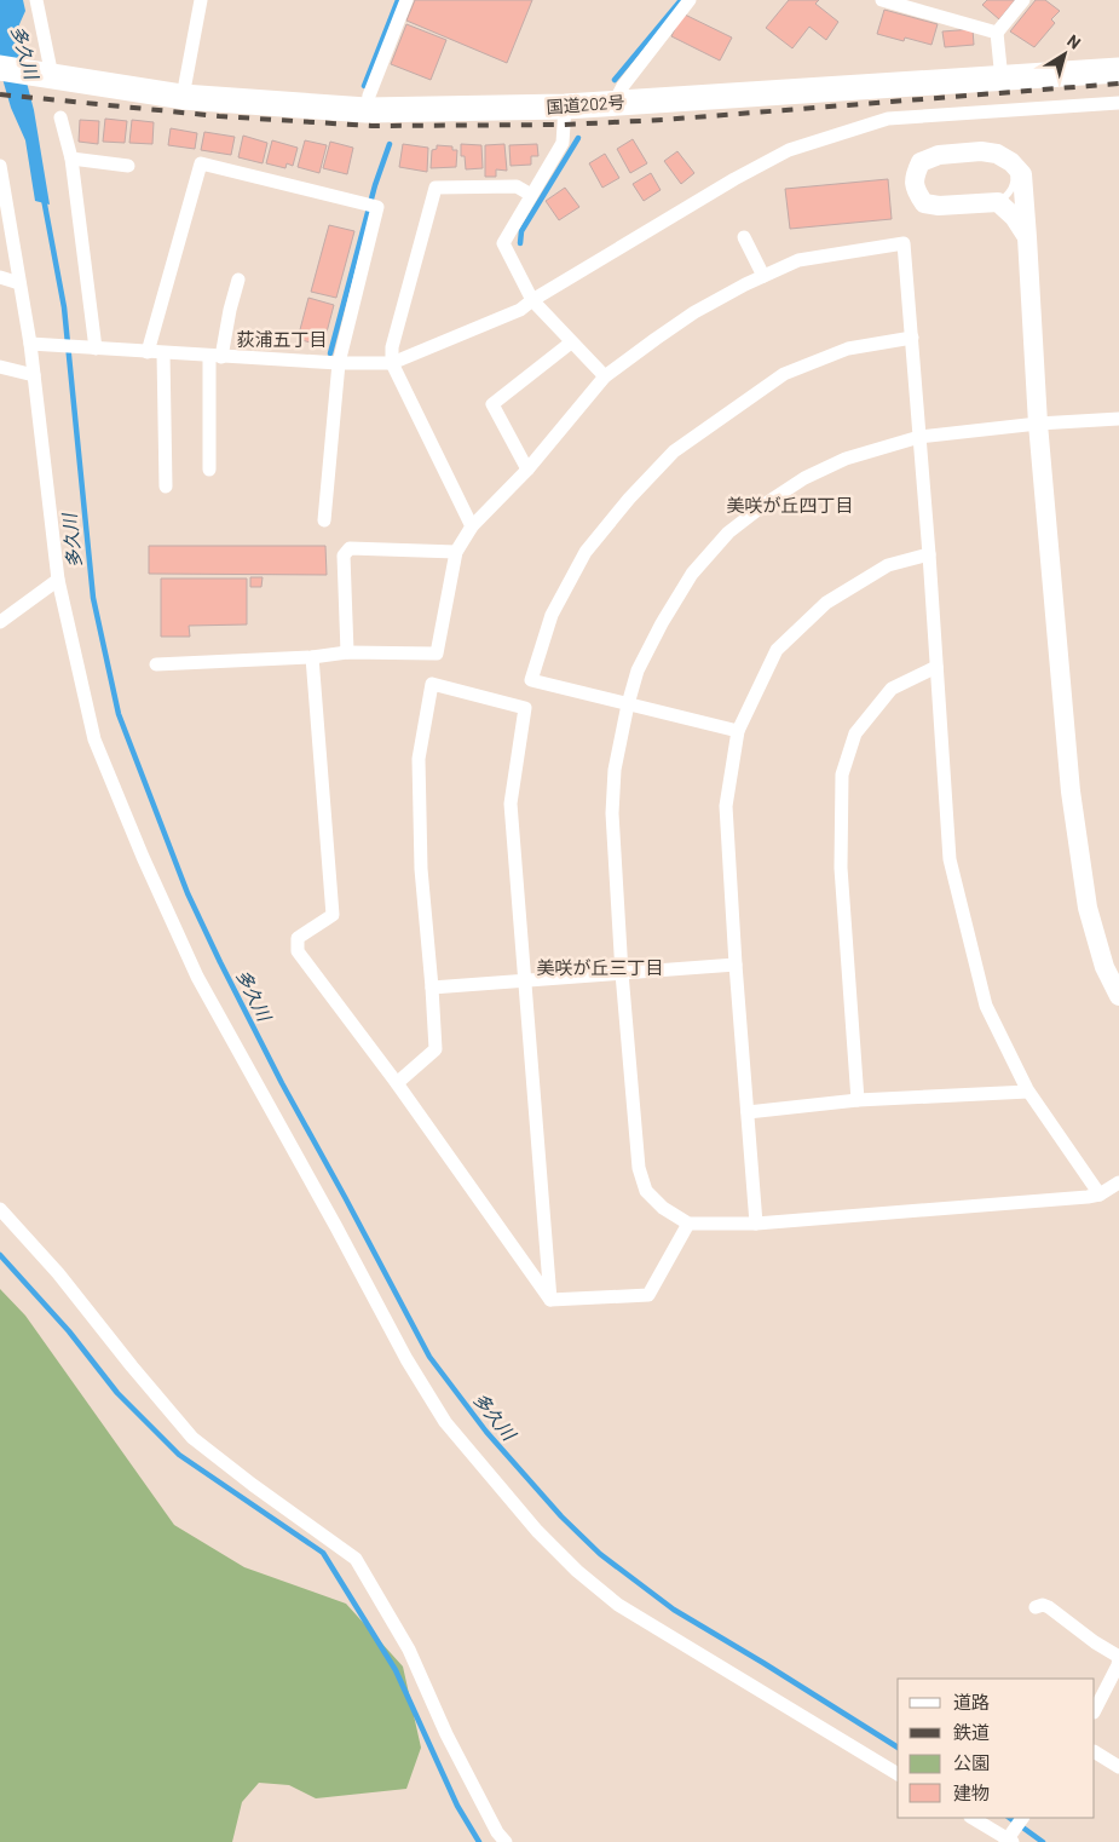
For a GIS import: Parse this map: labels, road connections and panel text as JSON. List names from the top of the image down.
{
  "streets": {
    "highway": ["国道202号"]
  },
  "districts": ["荻浦五丁目", "美咲が丘四丁目", "美咲が丘三丁目"],
  "water": ["多久川"],
  "legend": [
    "道路",
    "鉄道",
    "公園",
    "建物"
  ],
  "north": "top right"
}
